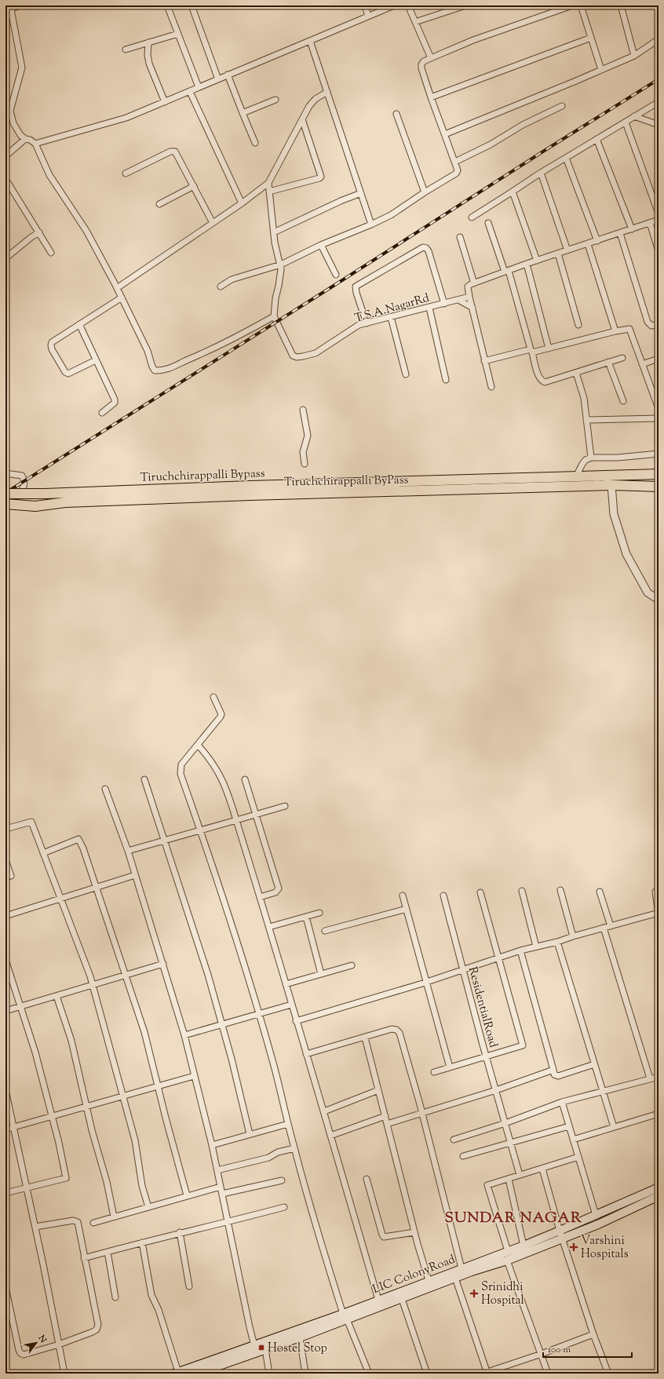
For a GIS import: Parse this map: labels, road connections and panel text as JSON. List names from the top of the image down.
{
  "streets": {
    "highway": ["Tiruchchirappalli Bypass", "Tiruchchirappalli ByPass"],
    "main road": ["LIC ColonyRoad"],
    "street": ["T.S.A.NagarRd", "ResidentialRoad"]
  },
  "crossings": [
    ["Tiruchchirappalli Bypass", "Tiruchchirappalli ByPass"]
  ],
  "districts": ["SUNDAR NAGAR"],
  "places": {
    "health": ["Varshini Hospitals", "Srinidhi Hospital"],
    "transit": ["Hostel Stop"]
  },
  "scale_bar": "100 m",
  "north": "top right"
}
